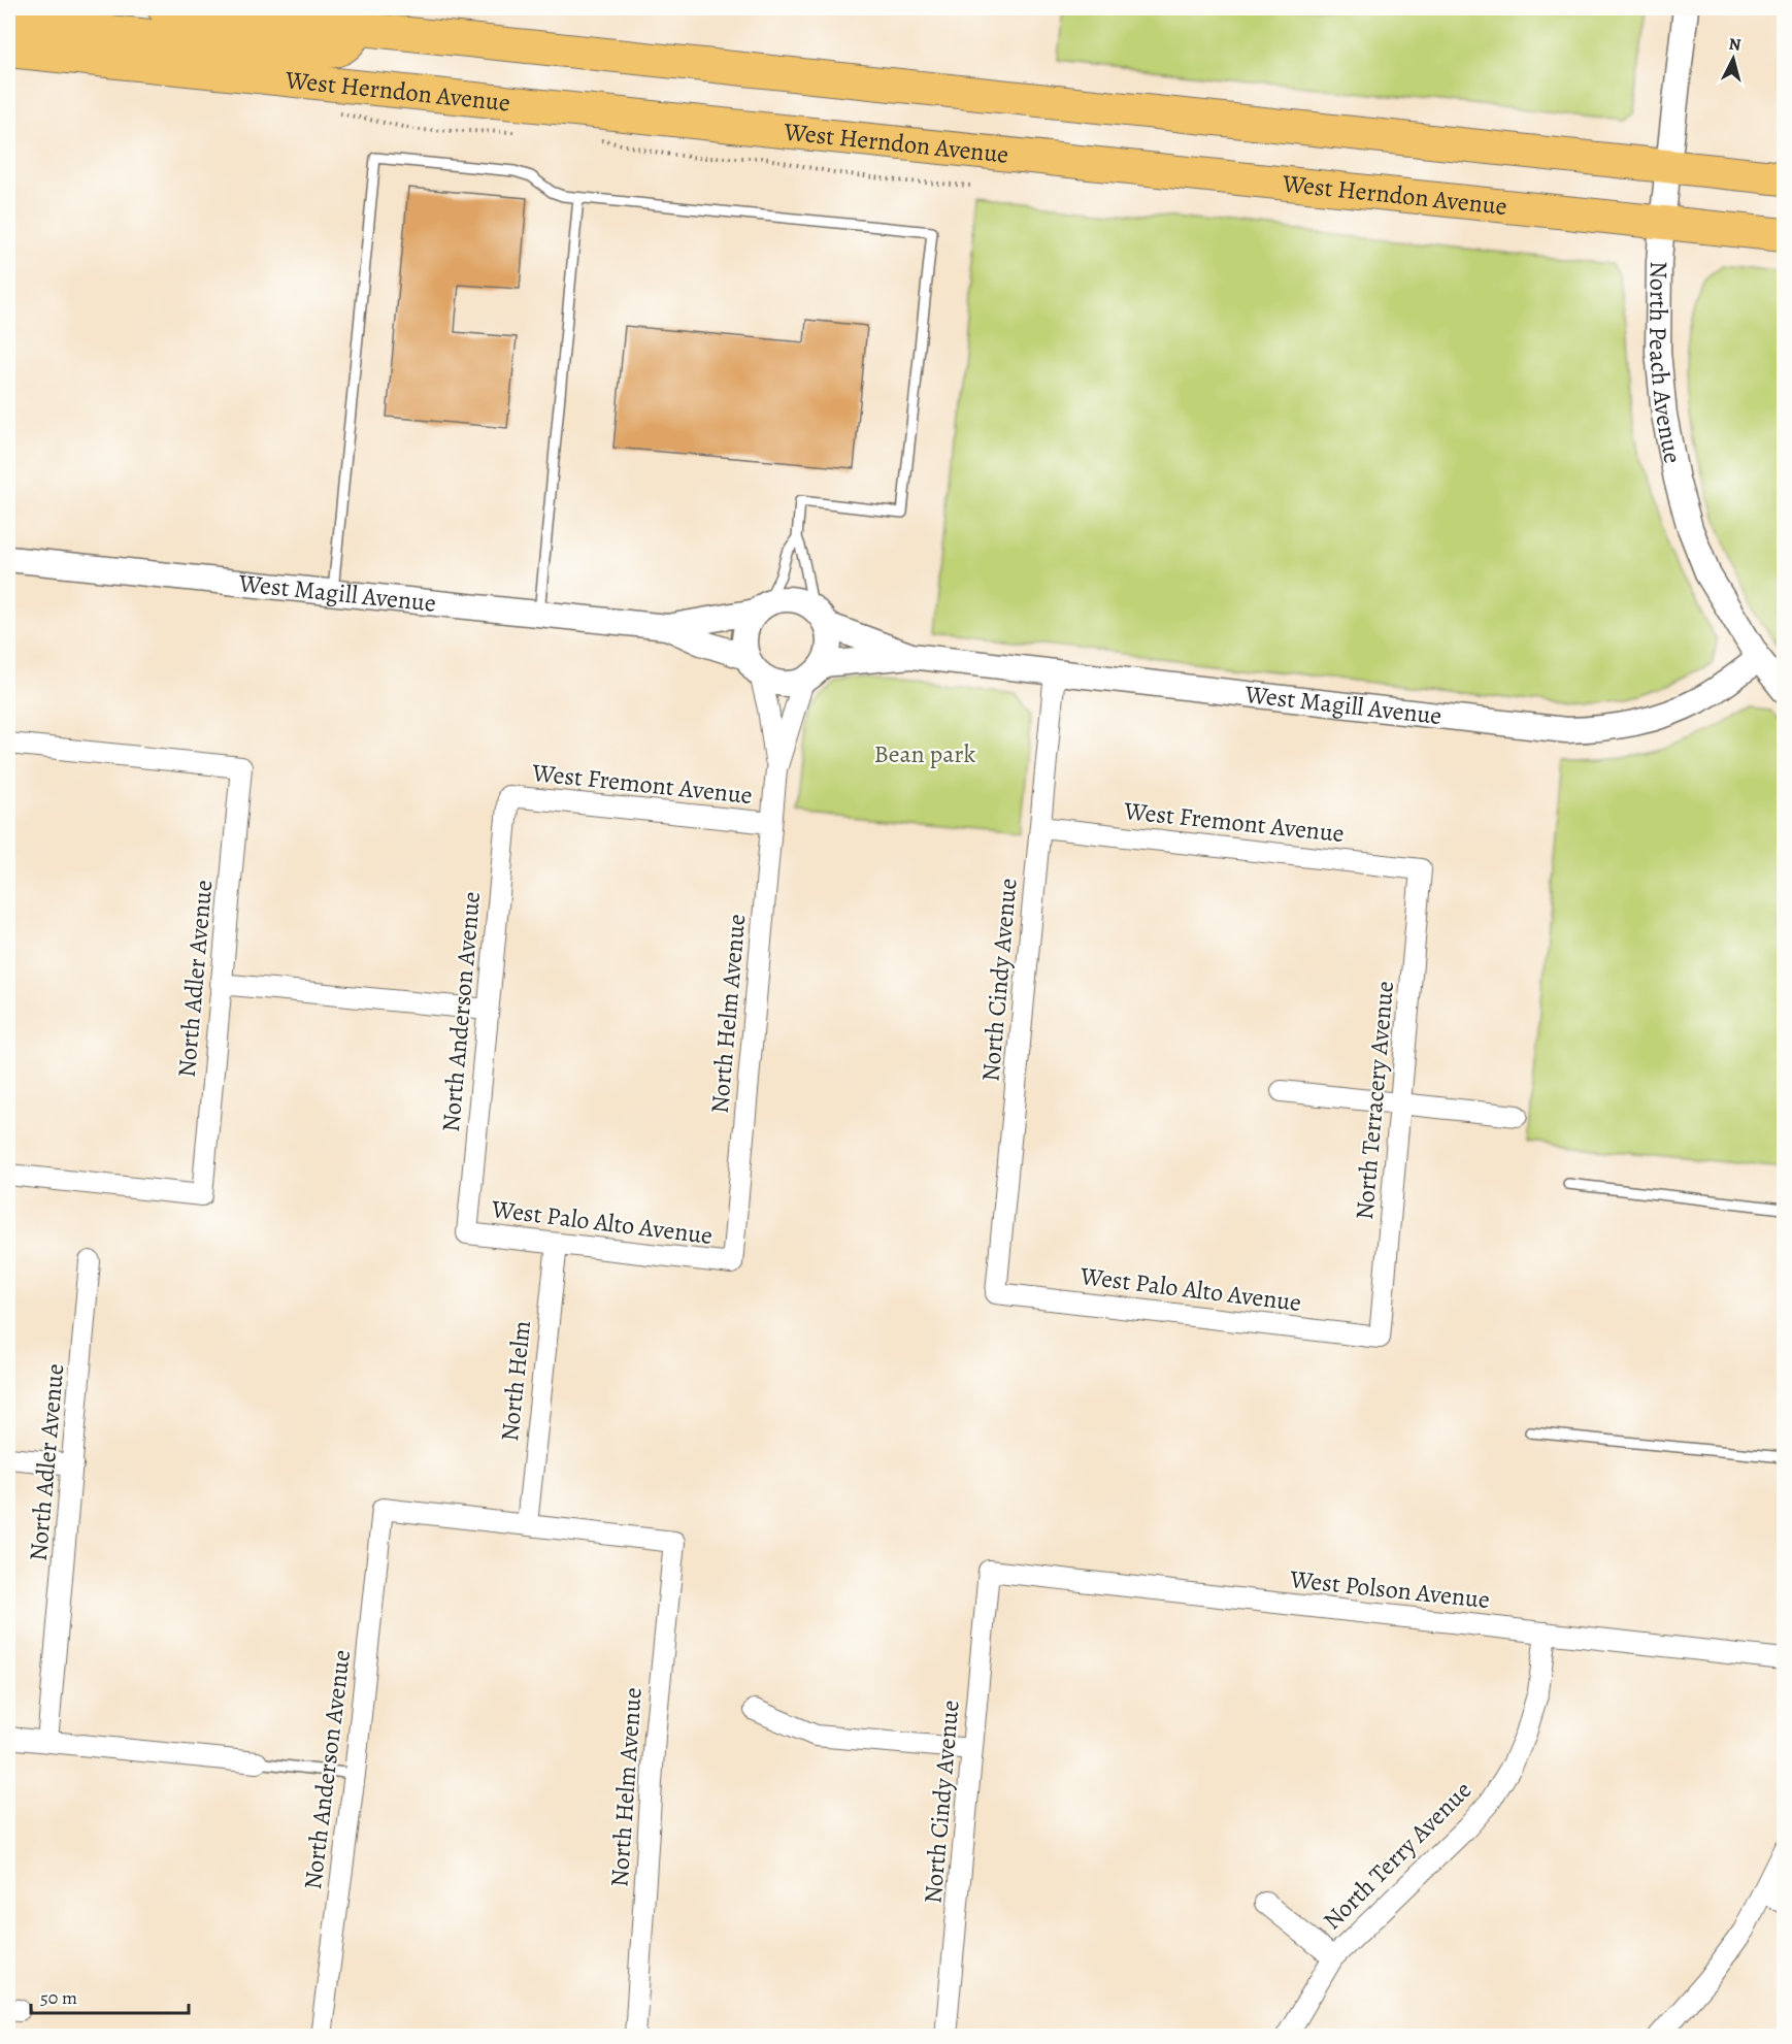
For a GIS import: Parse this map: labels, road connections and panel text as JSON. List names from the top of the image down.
{
  "streets": {
    "main road": ["West Herndon Avenue"],
    "street": [
      "North Peach Avenue",
      "West Magill Avenue",
      "West Fremont Avenue",
      "North Adler Avenue",
      "North Cindy Avenue",
      "North Anderson Avenue",
      "North Helm Avenue",
      "North Terracery Avenue",
      "West Palo Alto Avenue",
      "North Helm",
      "West Polson Avenue",
      "North Terry Avenue"
    ]
  },
  "crossings": [
    ["West Herndon Avenue", "North Peach Avenue"],
    ["North Peach Avenue", "West Magill Avenue"],
    ["West Magill Avenue", "North Cindy Avenue"],
    ["West Magill Avenue", "North Helm Avenue"],
    ["West Fremont Avenue", "North Cindy Avenue"],
    ["West Fremont Avenue", "North Anderson Avenue"],
    ["West Fremont Avenue", "North Helm Avenue"],
    ["West Fremont Avenue", "North Terracery Avenue"],
    ["North Cindy Avenue", "West Palo Alto Avenue"],
    ["North Cindy Avenue", "West Polson Avenue"],
    ["North Anderson Avenue", "North Helm Avenue"],
    ["North Anderson Avenue", "West Palo Alto Avenue"],
    ["North Anderson Avenue", "North Helm"],
    ["North Helm Avenue", "West Palo Alto Avenue"],
    ["North Helm Avenue", "North Helm"],
    ["North Terracery Avenue", "West Palo Alto Avenue"],
    ["West Palo Alto Avenue", "North Helm"],
    ["West Polson Avenue", "North Terry Avenue"]
  ],
  "parks": ["Bean park"],
  "scale_bar": "50 m",
  "north": "top"
}
